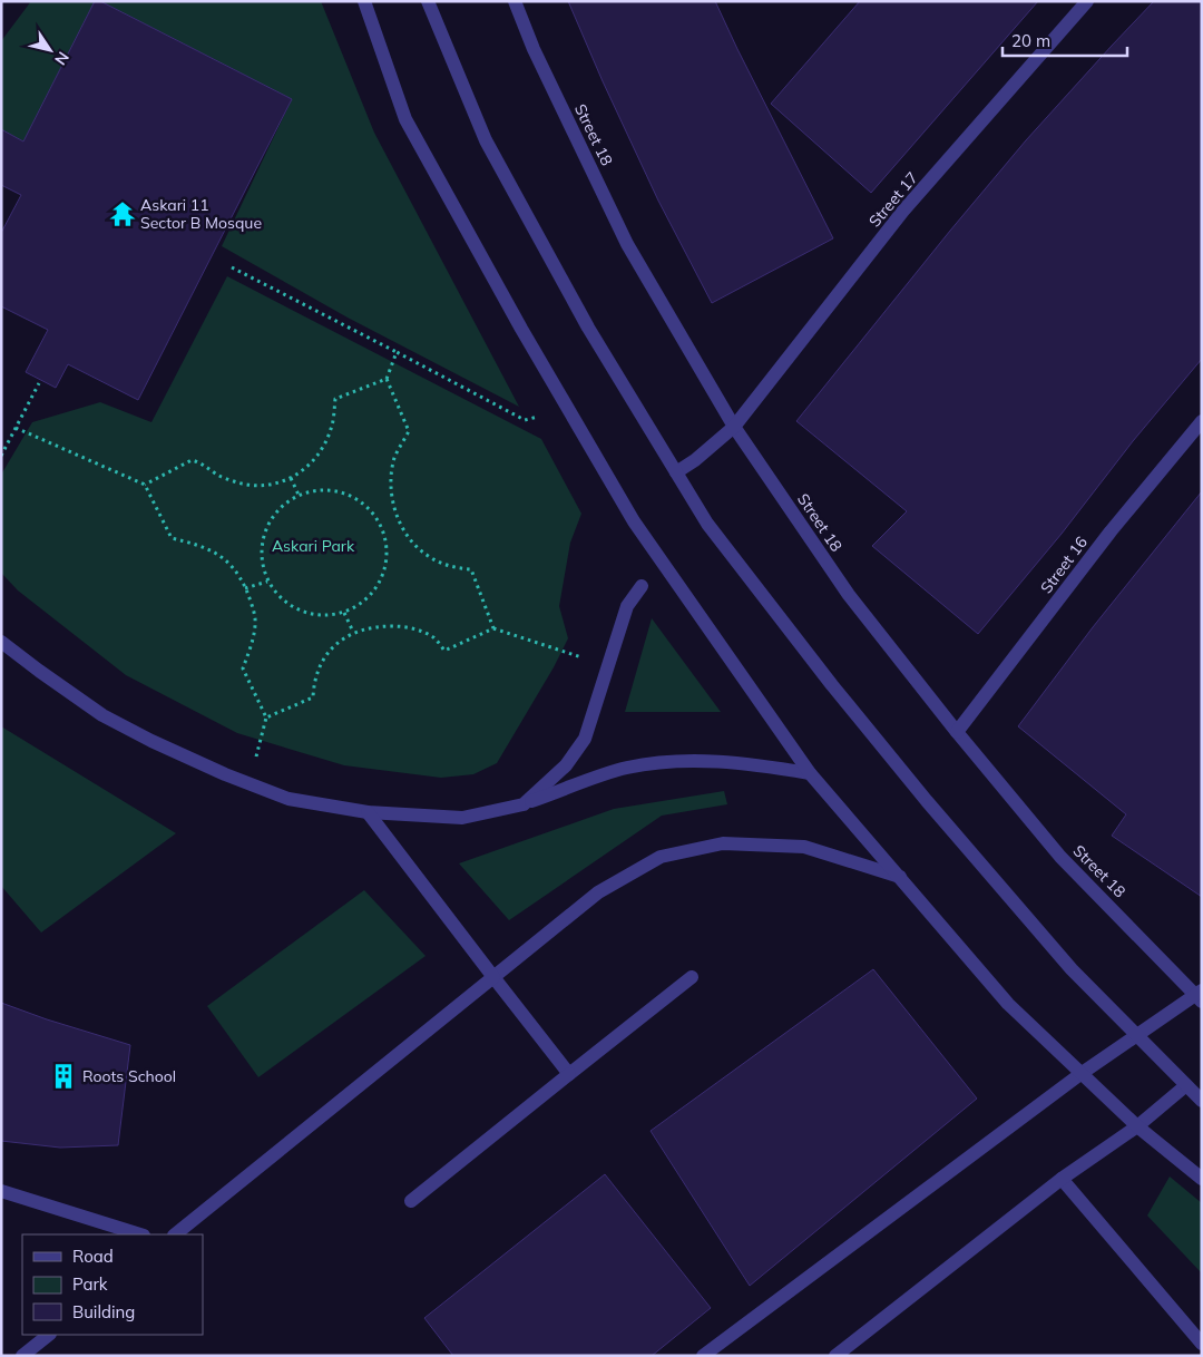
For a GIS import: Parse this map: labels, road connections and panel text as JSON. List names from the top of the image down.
{
  "streets": {
    "street": ["Street 18", "Street 17", "Street 16"]
  },
  "crossings": [
    ["Street 18", "Street 17"],
    ["Street 18", "Street 16"]
  ],
  "parks": ["Askari Park"],
  "places": {
    "temple": ["Askari 11 Sector B Mosque"],
    "building": ["Roots School"]
  },
  "legend": ["Road", "Park", "Building"],
  "scale_bar": "20 m",
  "north": "bottom right"
}
